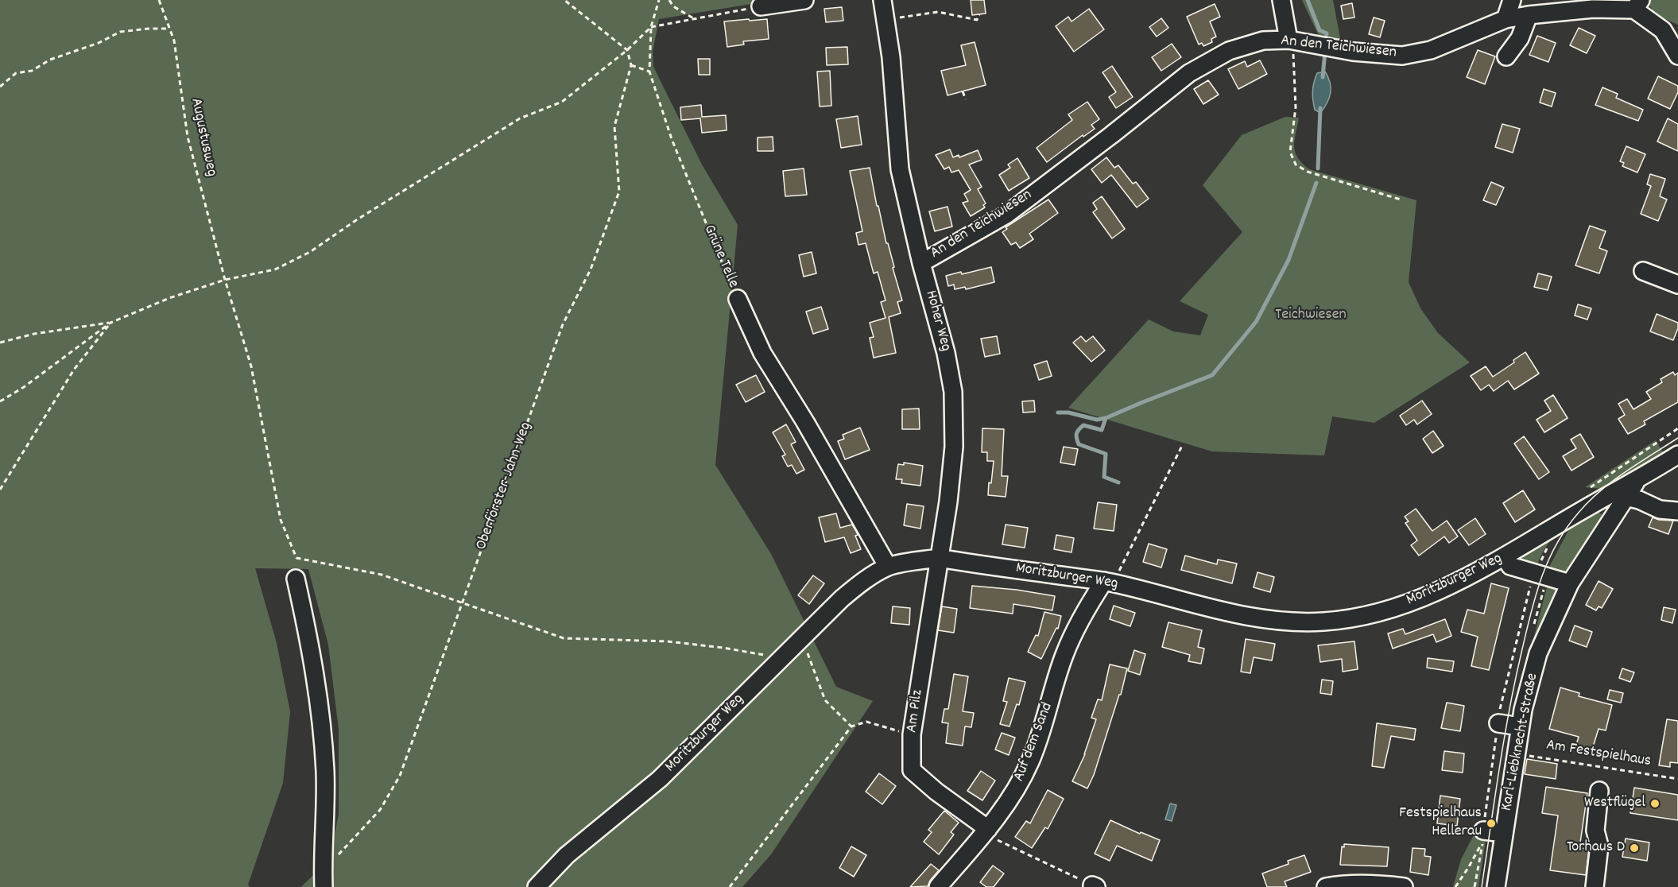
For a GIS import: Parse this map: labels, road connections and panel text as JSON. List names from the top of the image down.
{
  "streets": {
    "street": [
      "An den Teichwiesen",
      "Grüne Telle",
      "Hoher Weg",
      "Moritzburger Weg",
      "Am Pilz",
      "Auf dem Sand",
      "Karl-Liebknecht-Straße"
    ],
    "path": ["Augustusweg", "Oberförster-Jahn-Weg", "Am Festspielhaus"]
  },
  "crossings": [
    ["An den Teichwiesen", "Hoher Weg"],
    ["Augustusweg", "Oberförster-Jahn-Weg"],
    ["Grüne Telle", "Moritzburger Weg"],
    ["Hoher Weg", "Moritzburger Weg"],
    ["Hoher Weg", "Am Pilz"],
    ["Moritzburger Weg", "Am Pilz"],
    ["Moritzburger Weg", "Auf dem Sand"],
    ["Moritzburger Weg", "Karl-Liebknecht-Straße"],
    ["Am Pilz", "Auf dem Sand"],
    ["Karl-Liebknecht-Straße", "Am Festspielhaus"]
  ],
  "parks": ["Teichwiesen"],
  "places": ["Westflügel", "Festspielhaus Hellerau", "Torhaus D"]
}
